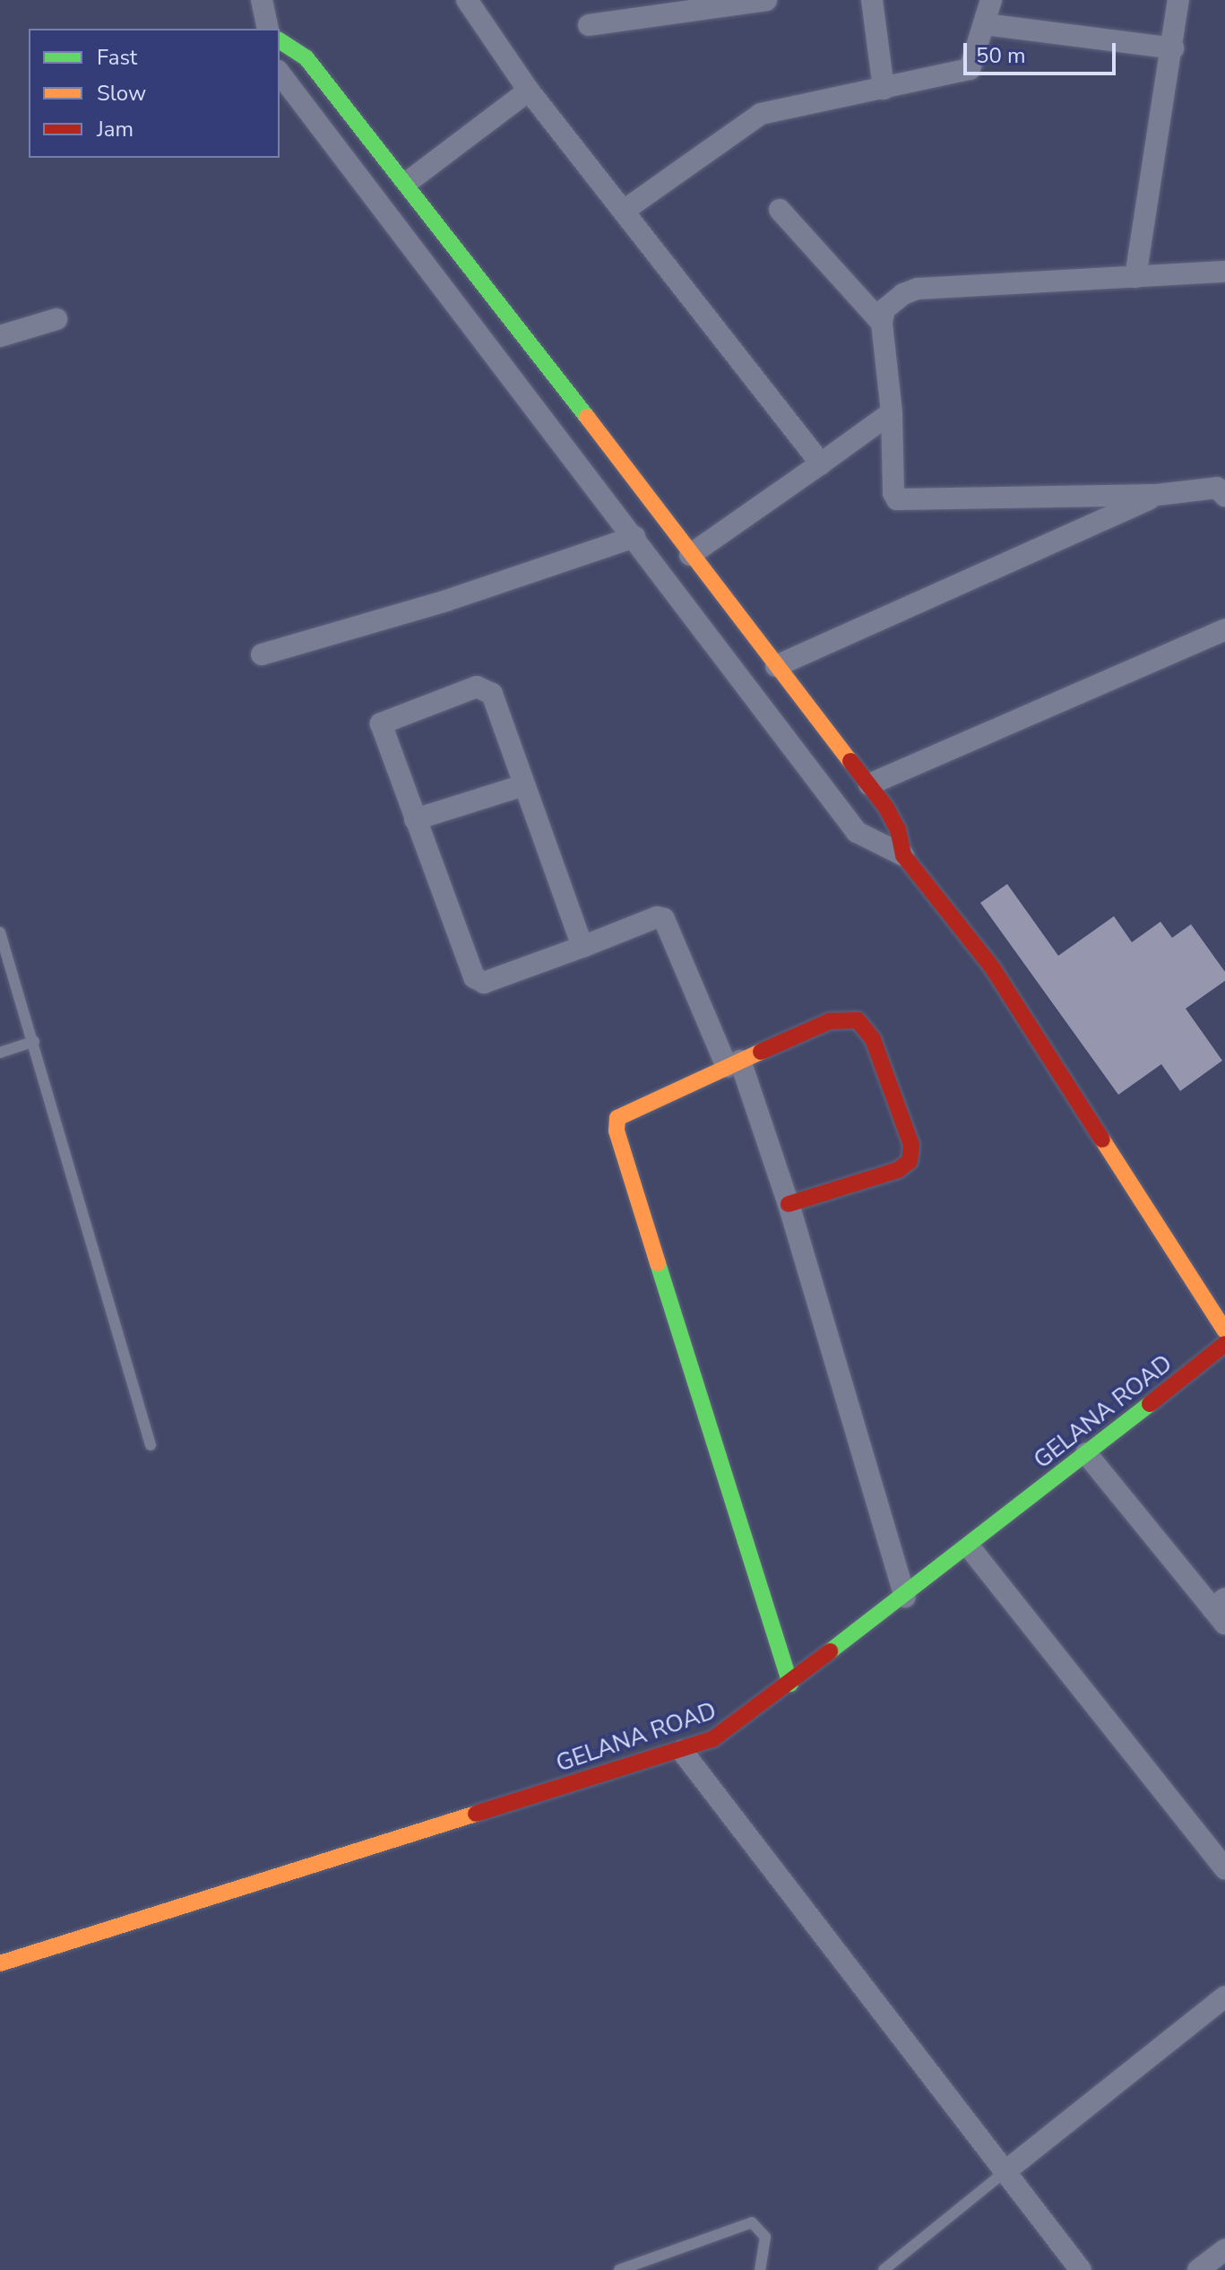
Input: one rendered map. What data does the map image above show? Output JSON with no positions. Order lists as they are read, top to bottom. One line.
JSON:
{"streets":{"street":["GELANA ROAD"]},"legend":["Fast","Slow","Jam"],"scale_bar":"50 m"}
